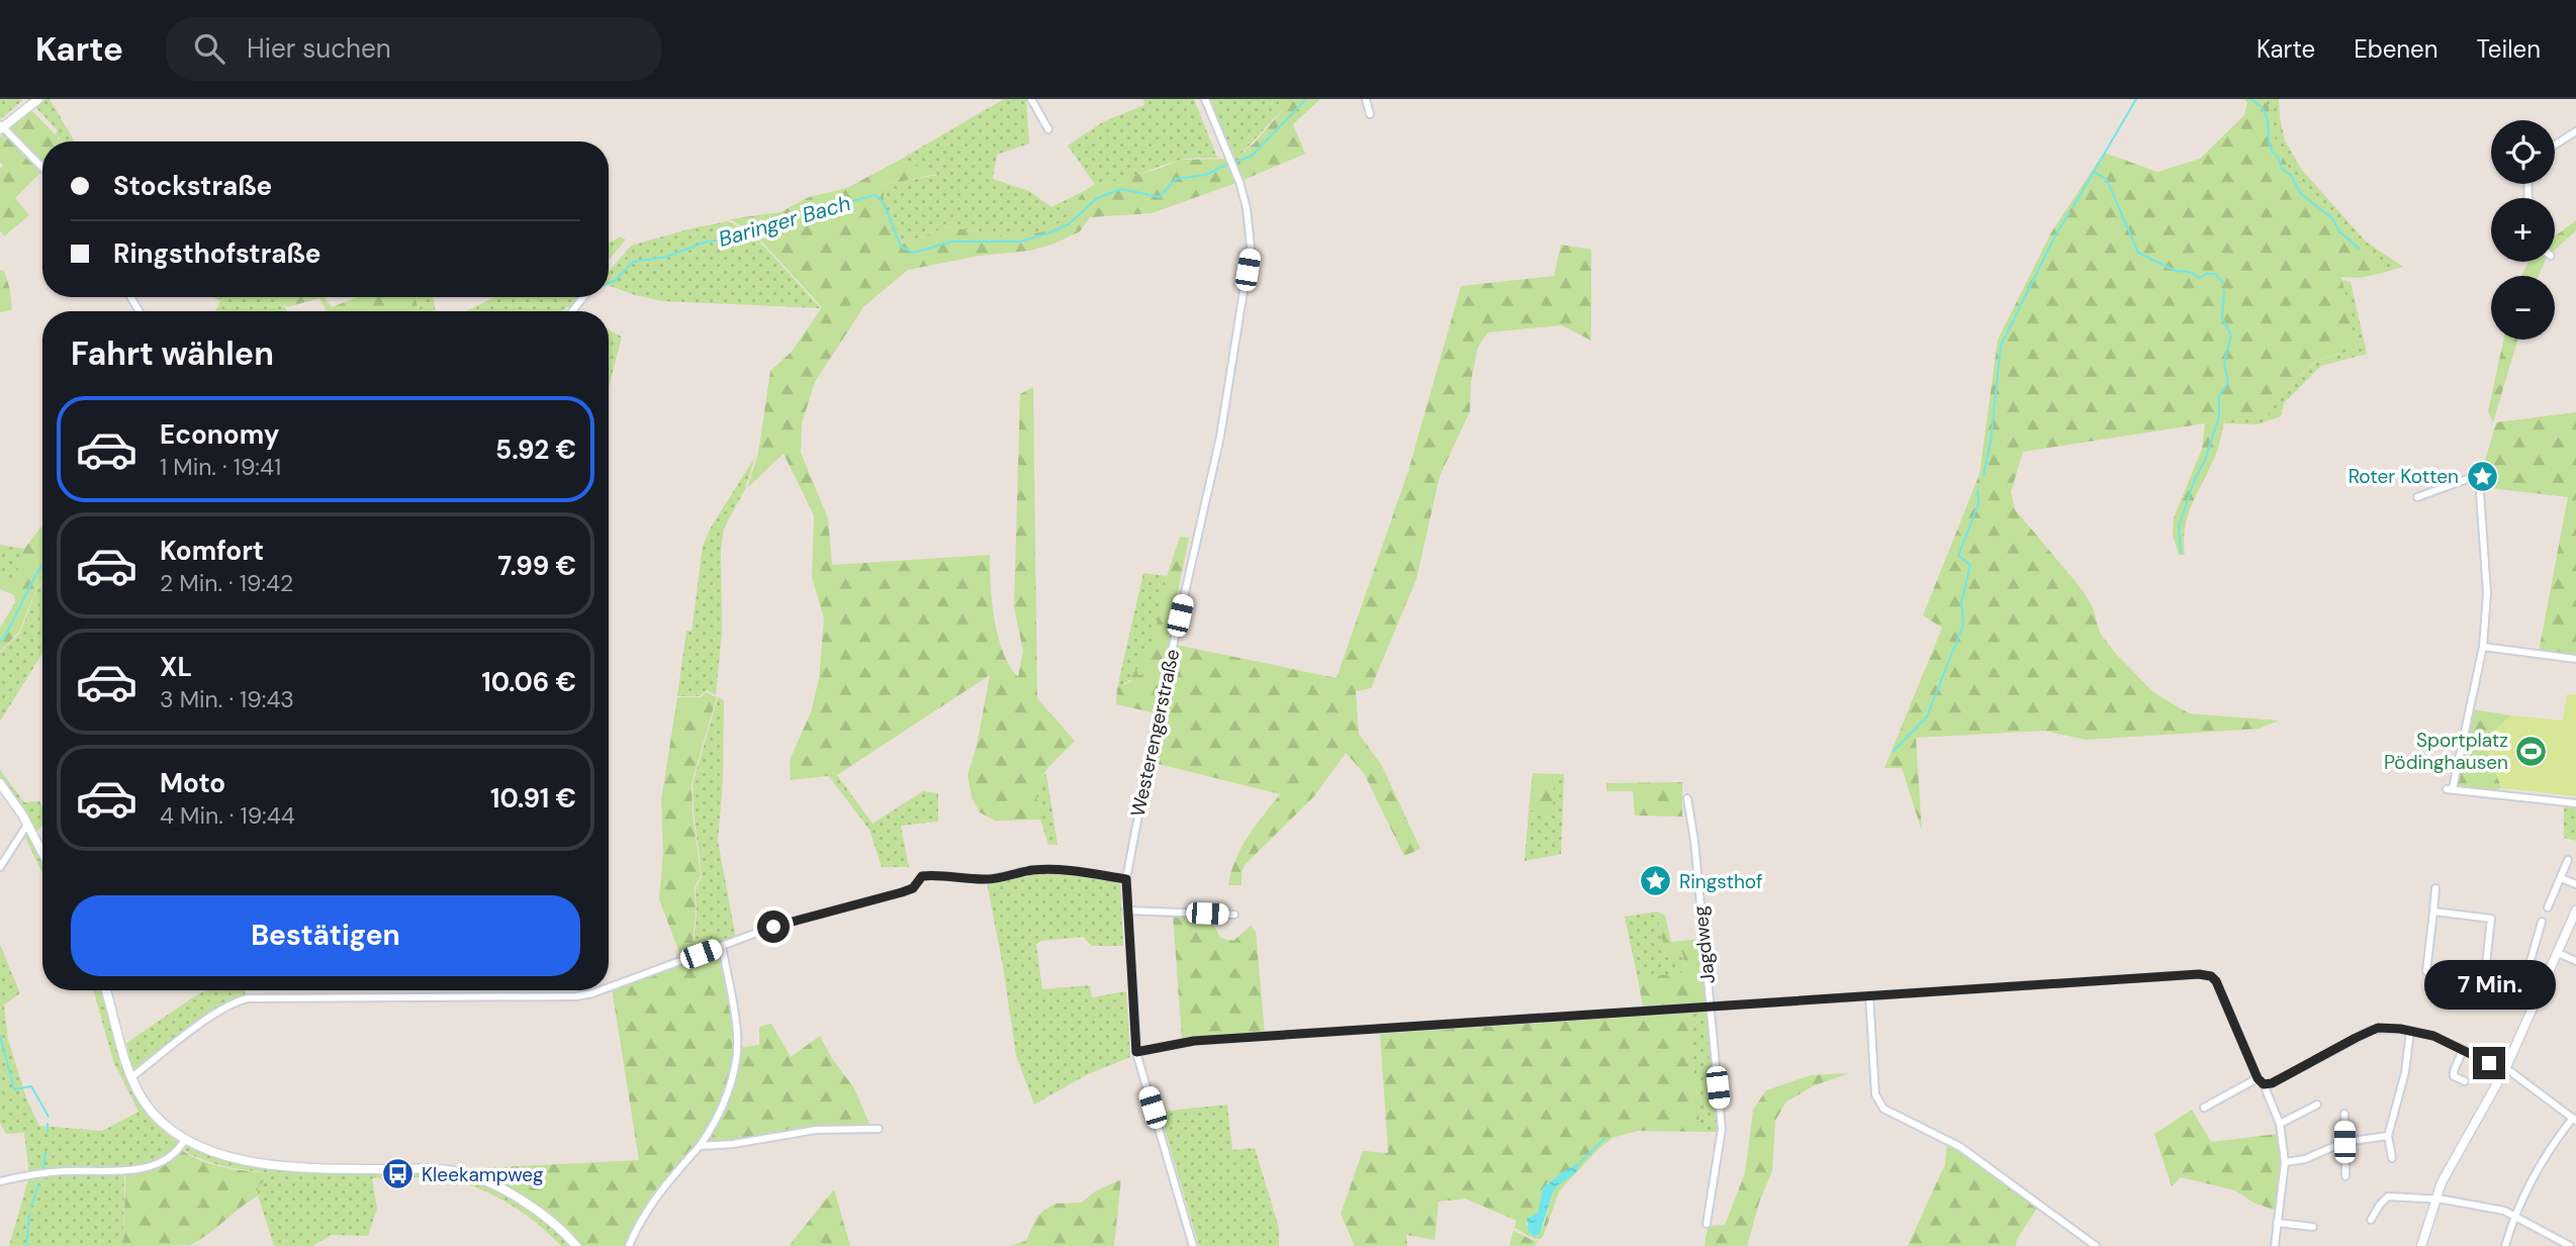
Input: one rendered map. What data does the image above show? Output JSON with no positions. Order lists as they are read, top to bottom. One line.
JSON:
{"streets":{"street":["Westerengerstraße","Jagdweg"]},"water":["Baringer Bach"],"places":{"place":["Roter Kotten","Ringsthof"],"sports":["Sportplatz Pödinghausen"],"bus stop":["Kleekampweg"]},"page":{"header":"Karte","search":"Hier suchen","nav":["Karte","Ebenen","Teilen"],"map_buttons":["+","−"],"banner":["Stockstraße","Ringsthofstraße"],"heading":"Fahrt wählen","list":[{"name":"Economy","note":"1 Min. · 19:41","value":"5.92 €"},{"name":"Komfort","note":"2 Min. · 19:42","value":"7.99 €"},{"name":"XL","note":"3 Min. · 19:43","value":"10.06 €"},{"name":"Moto","note":"4 Min. · 19:44","value":"10.91 €"}],"buttons":"Bestätigen","bubble":"7 Min."}}
